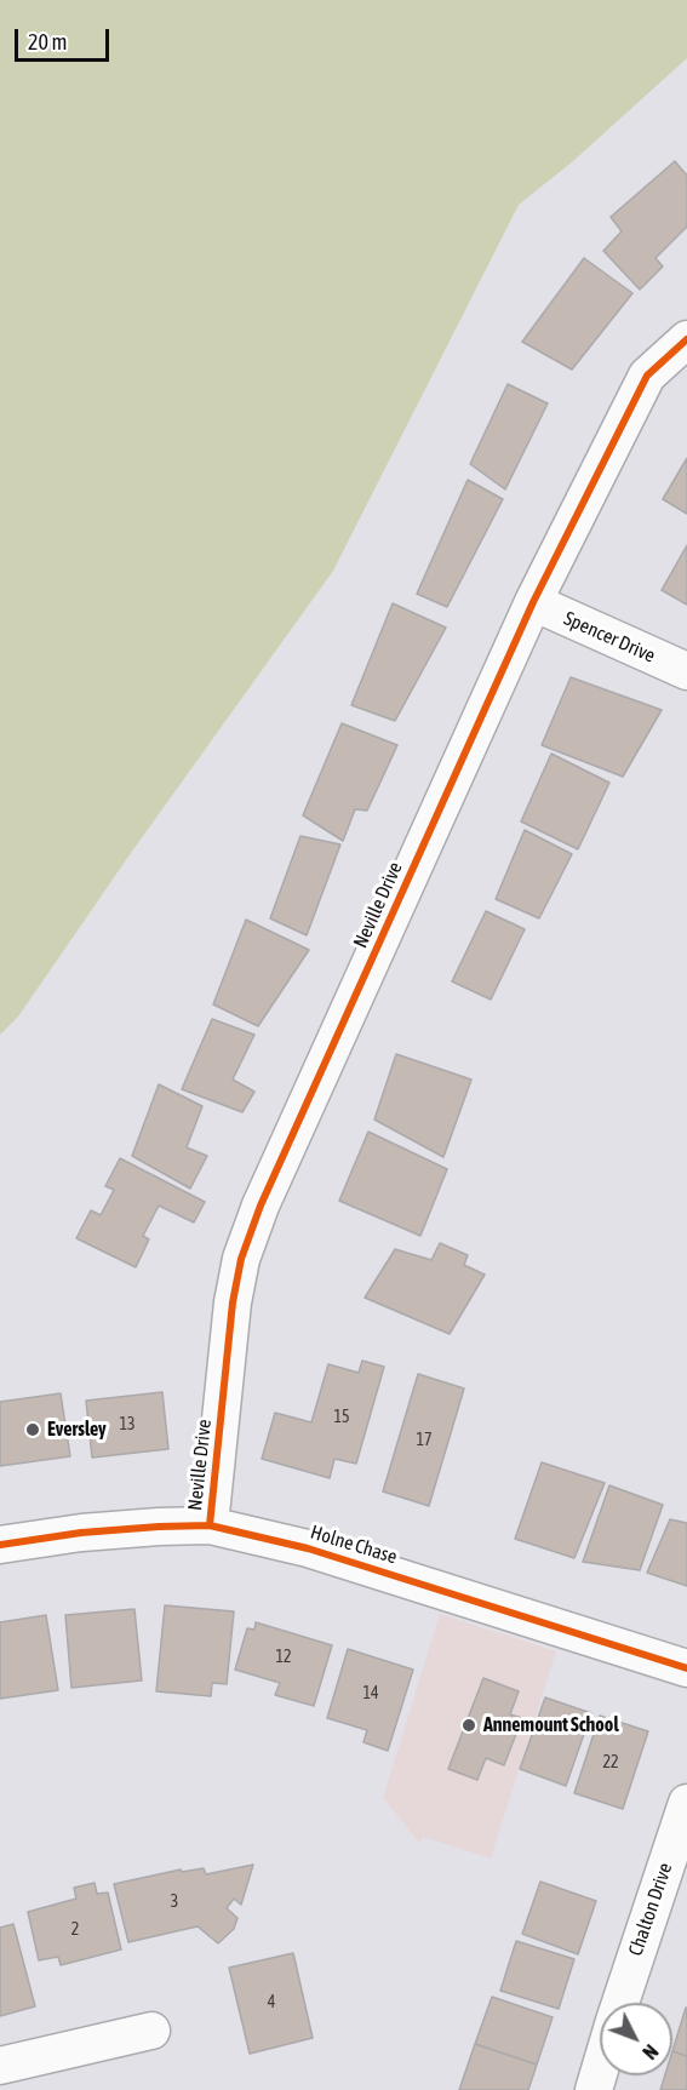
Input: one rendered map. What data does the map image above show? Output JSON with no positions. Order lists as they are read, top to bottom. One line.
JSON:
{"streets":{"street":["Spencer Drive","Neville Drive","Holne Chase","Chalton Drive"]},"crossings":[["Spencer Drive","Neville Drive"],["Neville Drive","Holne Chase"]],"places":["Eversley","Annemount School"],"house_numbers":["15","13","17","12","14","22","3","2","4"],"scale_bar":"20 m","north":"bottom right"}
